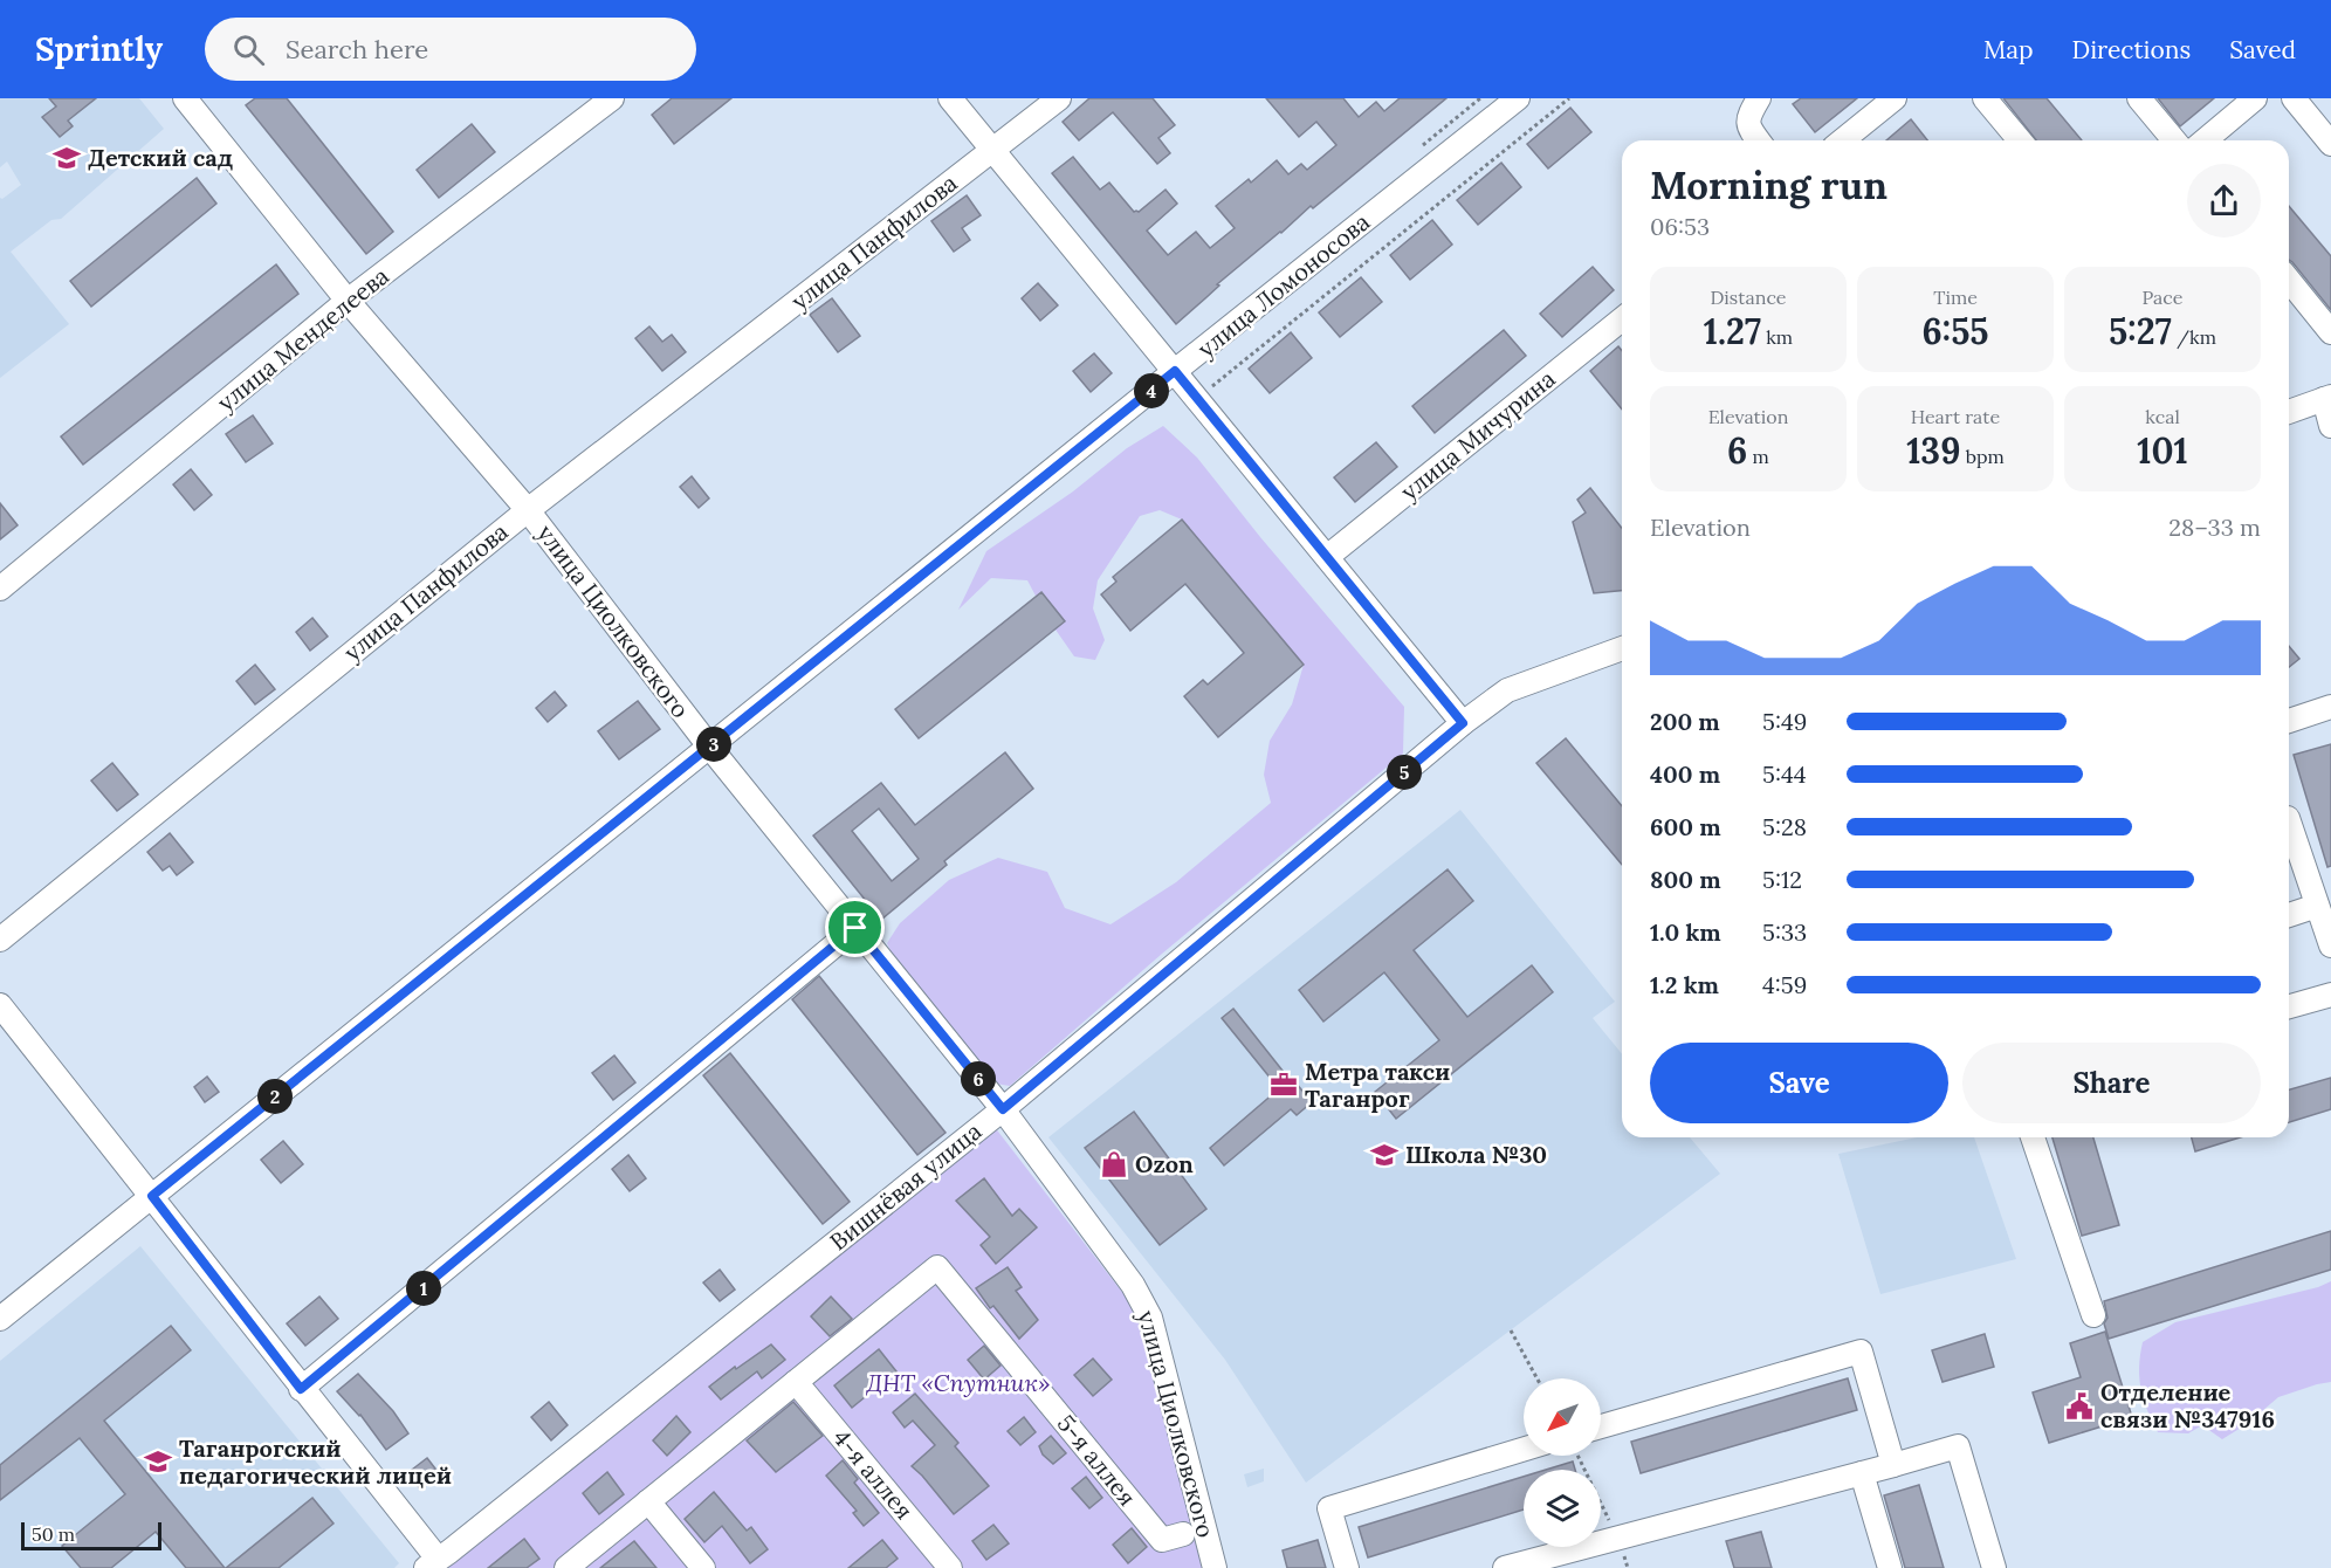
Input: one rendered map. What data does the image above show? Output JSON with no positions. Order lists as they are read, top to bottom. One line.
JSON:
{"streets":{"street":["улица Панфилова","улица Ломоносова","улица Менделеева","улица Мичурина","улица Циолковского","Вишнёвая улица","5-я аллея","4-я аллея"]},"crossings":[["улица Панфилова","улица Циолковского"],["улица Ломоносова","улица Циолковского"],["улица Менделеева","улица Циолковского"],["улица Циолковского","Вишнёвая улица"],["5-я аллея","4-я аллея"]],"parks":["ДНТ «Спутник»"],"places":{"school or university":["Детский сад","Школа №30","Таганрогский педагогический лицей"],"office":["Метра такси Таганрог"],"shop":["Ozon"],"public building":["Отделение связи №347916"]},"scale_bar":"50 m","north":"bottom left","page":{"header":"Sprintly","search":"Search here","nav":["Map","Directions","Saved"],"heading":["Morning run","06:53"],"stats":[["Distance","1.27 km"],["Time","6:55"],["Pace","5:27 /km"],["Elevation","6 m"],["Heart rate","139 bpm"],["kcal","101"]],"pins":["4","3","5","6","2","1"],"chart":["Elevation","28–33 m"],"list":[{"name":"200 m","note":"5:49"},{"name":"400 m","note":"5:44"},{"name":"600 m","note":"5:28"},{"name":"800 m","note":"5:12"},{"name":"1.0 km","note":"5:33"},{"name":"1.2 km","note":"4:59"}],"buttons":["Save","Share"],"scale":"50 m"}}
